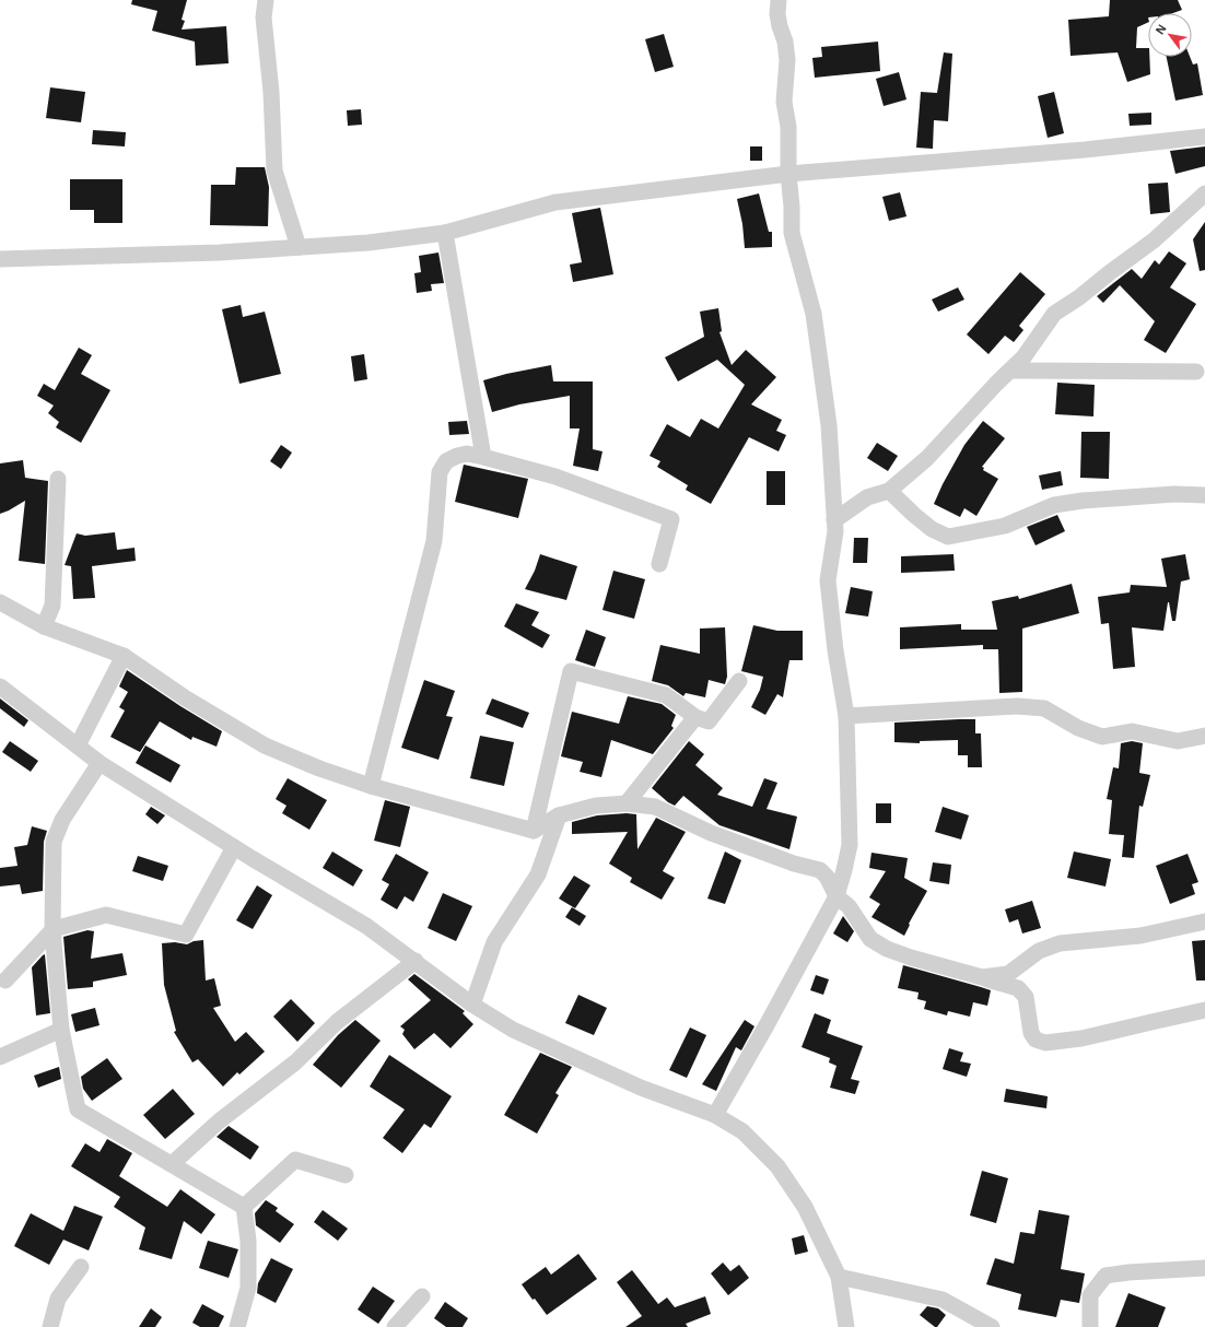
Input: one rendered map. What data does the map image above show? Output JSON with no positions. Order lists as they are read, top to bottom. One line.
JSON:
{"north":"top left"}
